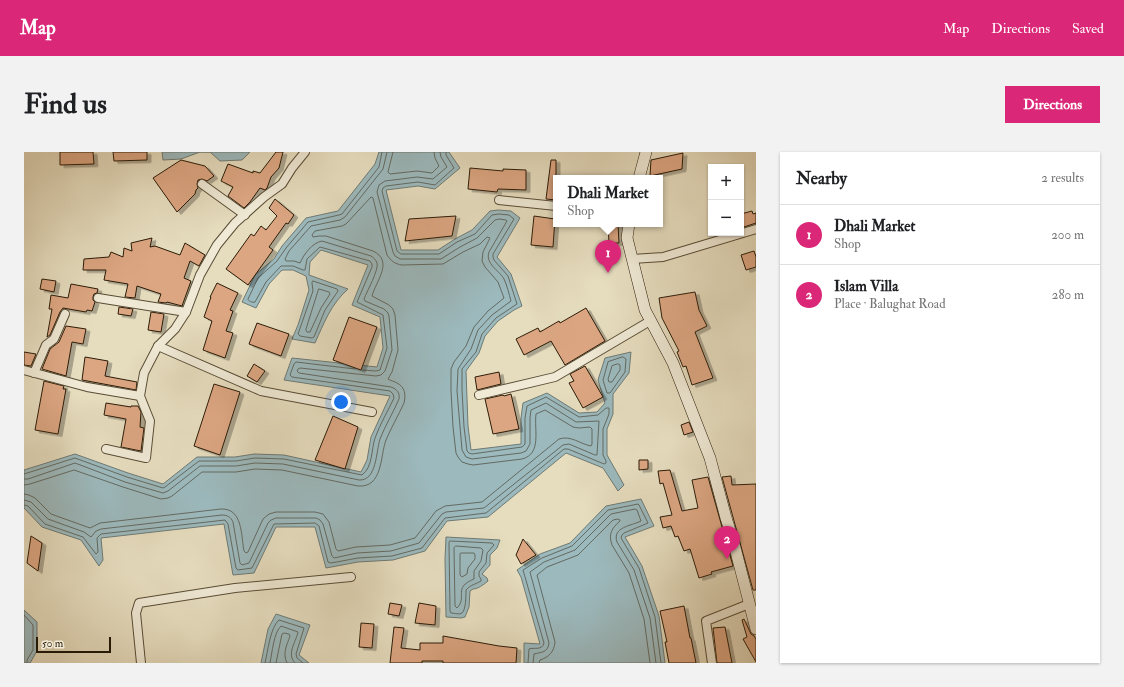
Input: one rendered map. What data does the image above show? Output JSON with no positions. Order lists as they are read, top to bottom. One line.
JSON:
{"scale_bar":"50 m","page":{"header":"Map","nav":["Map","Directions","Saved"],"buttons":"Directions","title":"Find us","heading":["Nearby","2 results"],"map_buttons":["+","−"],"popup":["Dhali Market","Shop"],"list":[{"mark":"1","name":"Dhali Market","note":"Shop","value":"200 m"},{"mark":"2","name":"Islam Villa","note":"Place · Balughat Road","value":"280 m"}],"pins":["1","2"],"scale":"50 m"}}
